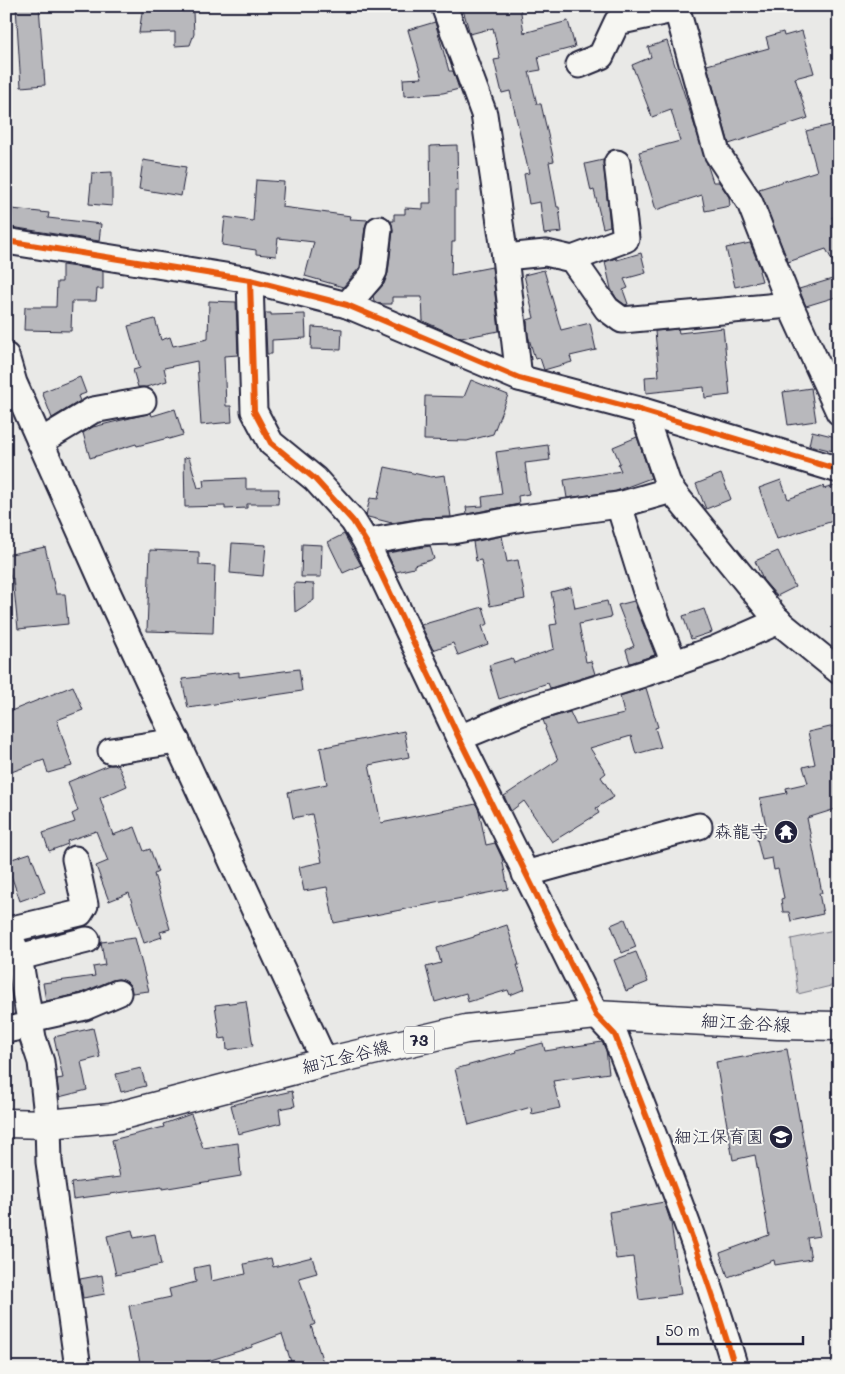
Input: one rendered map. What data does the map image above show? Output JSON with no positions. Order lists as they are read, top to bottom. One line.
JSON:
{"streets":{"main road":["細江金谷線","73"]},"places":{"temple":["森龍寺"],"school or university":["細江保育園"]},"scale_bar":"50 m"}
